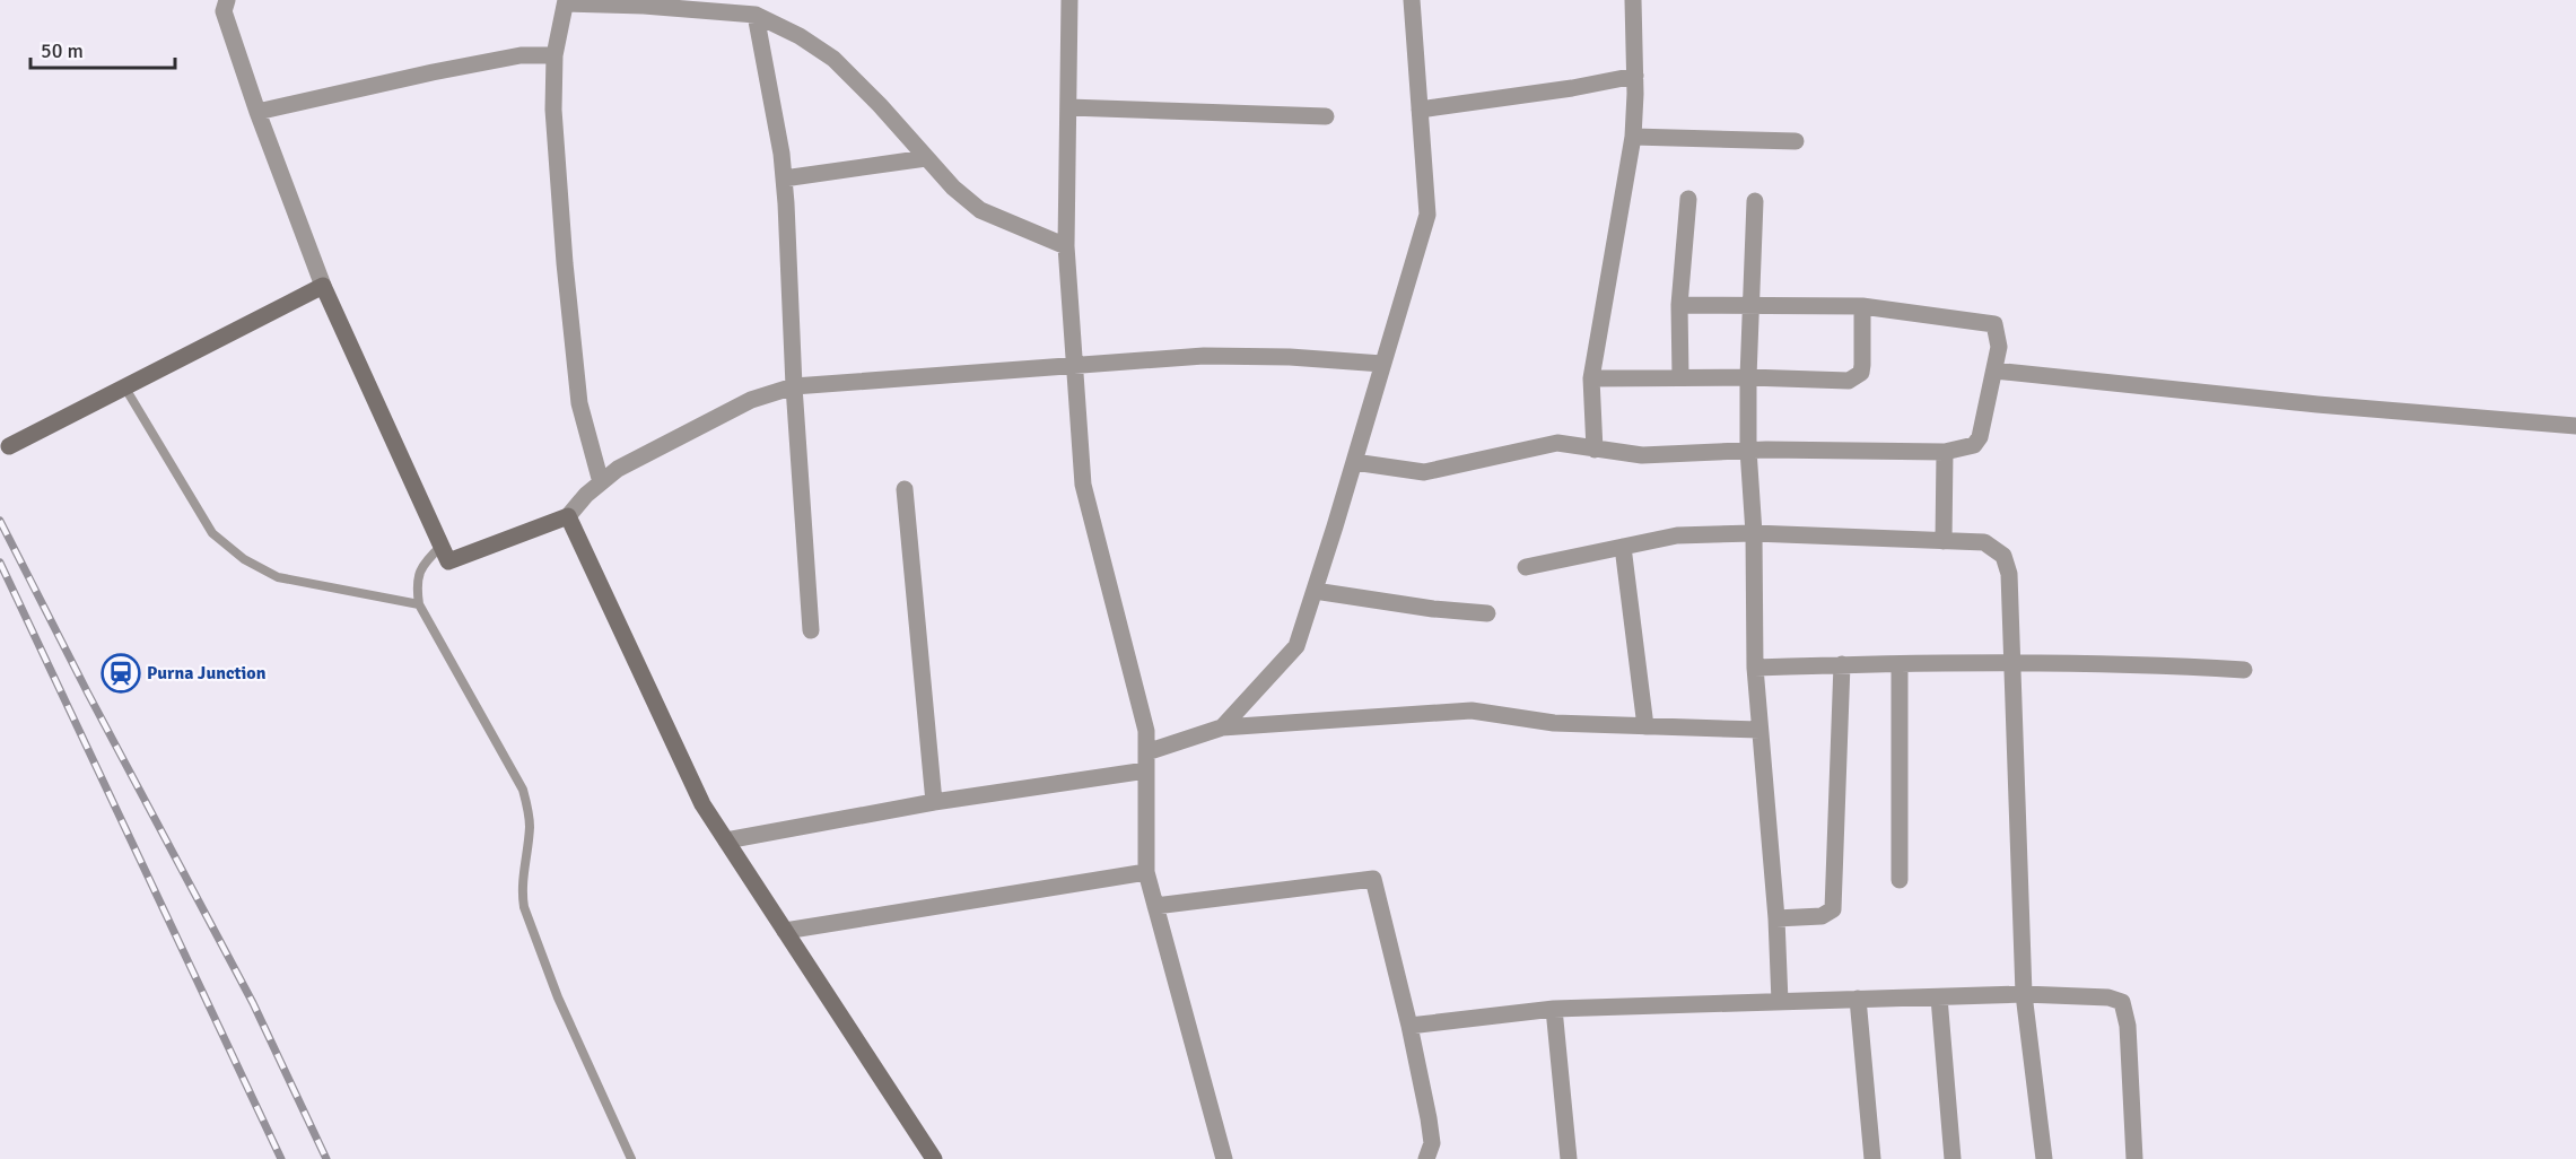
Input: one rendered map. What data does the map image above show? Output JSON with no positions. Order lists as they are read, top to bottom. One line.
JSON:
{"places":{"station":["Purna Junction"]},"scale_bar":"50 m"}
